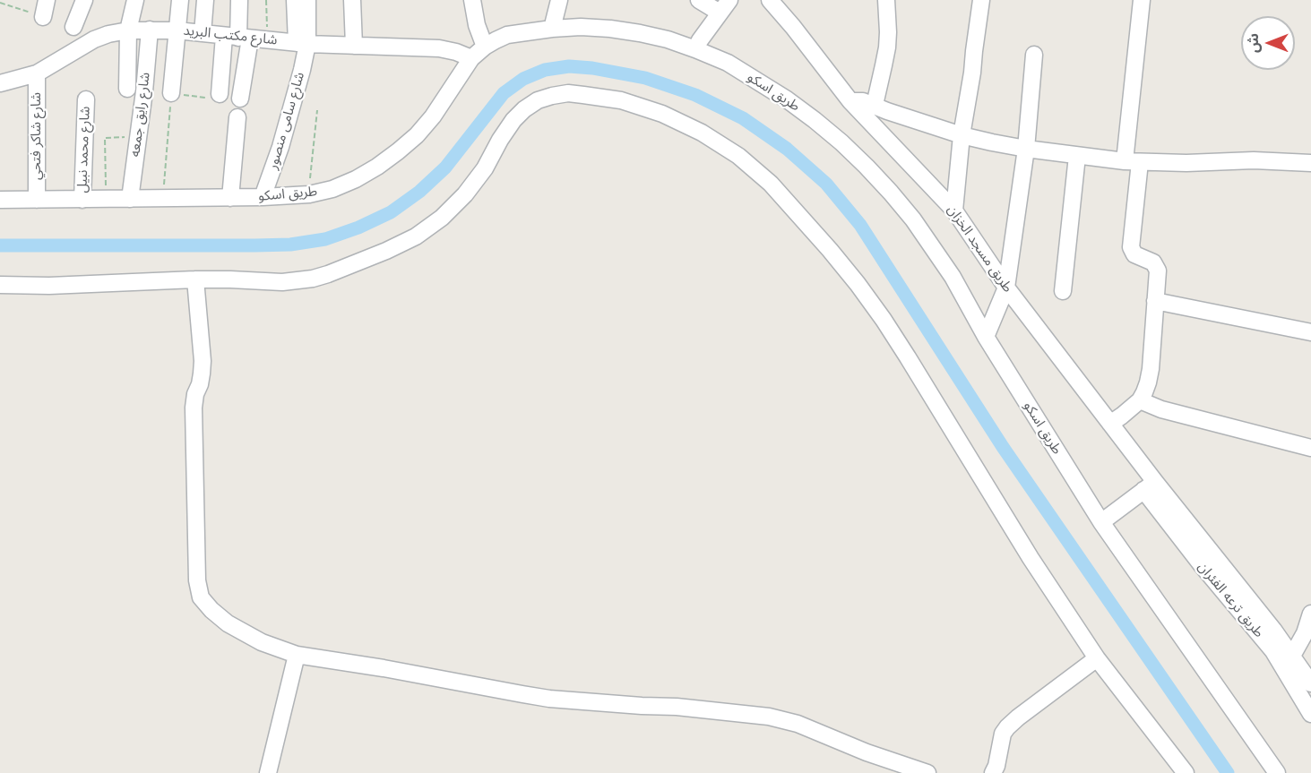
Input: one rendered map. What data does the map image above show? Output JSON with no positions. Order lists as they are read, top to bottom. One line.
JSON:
{"streets":{"street":["شارع مكتب البريد","طريق اسكو","شارع رايق جمعه","شارع سامى منصور","شارع شاكر فتحي","شارع محمد نبيل","طريق مسجد الخزان","طريق ترعه الفئران"]},"crossings":[["شارع مكتب البريد","طريق اسكو"],["شارع مكتب البريد","شارع رايق جمعه"],["شارع مكتب البريد","شارع سامى منصور"],["شارع مكتب البريد","شارع شاكر فتحي"],["طريق اسكو","شارع رايق جمعه"],["طريق اسكو","شارع سامى منصور"],["طريق اسكو","شارع شاكر فتحي"],["طريق اسكو","شارع محمد نبيل"],["طريق مسجد الخزان","طريق ترعه الفئران"]],"north":"left"}
